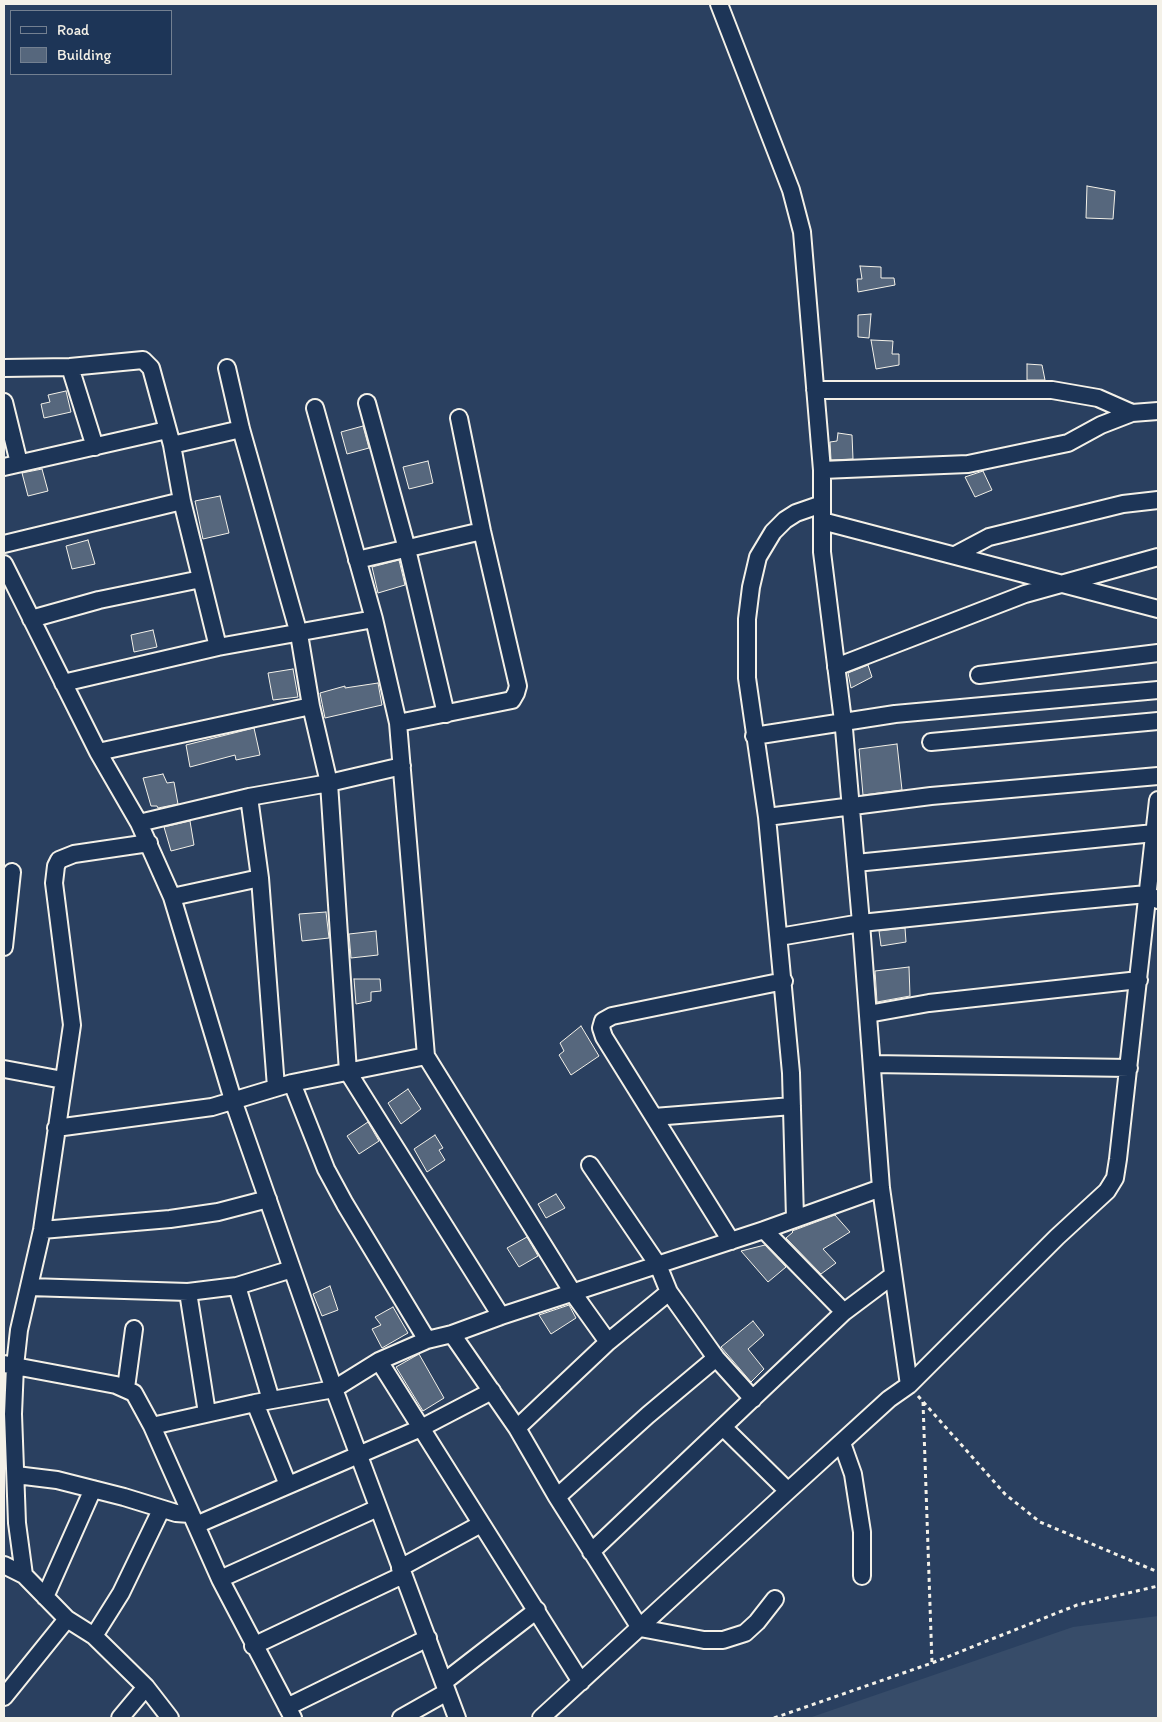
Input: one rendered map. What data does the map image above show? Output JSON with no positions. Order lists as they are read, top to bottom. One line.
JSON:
{"legend":["Road","Building"]}
